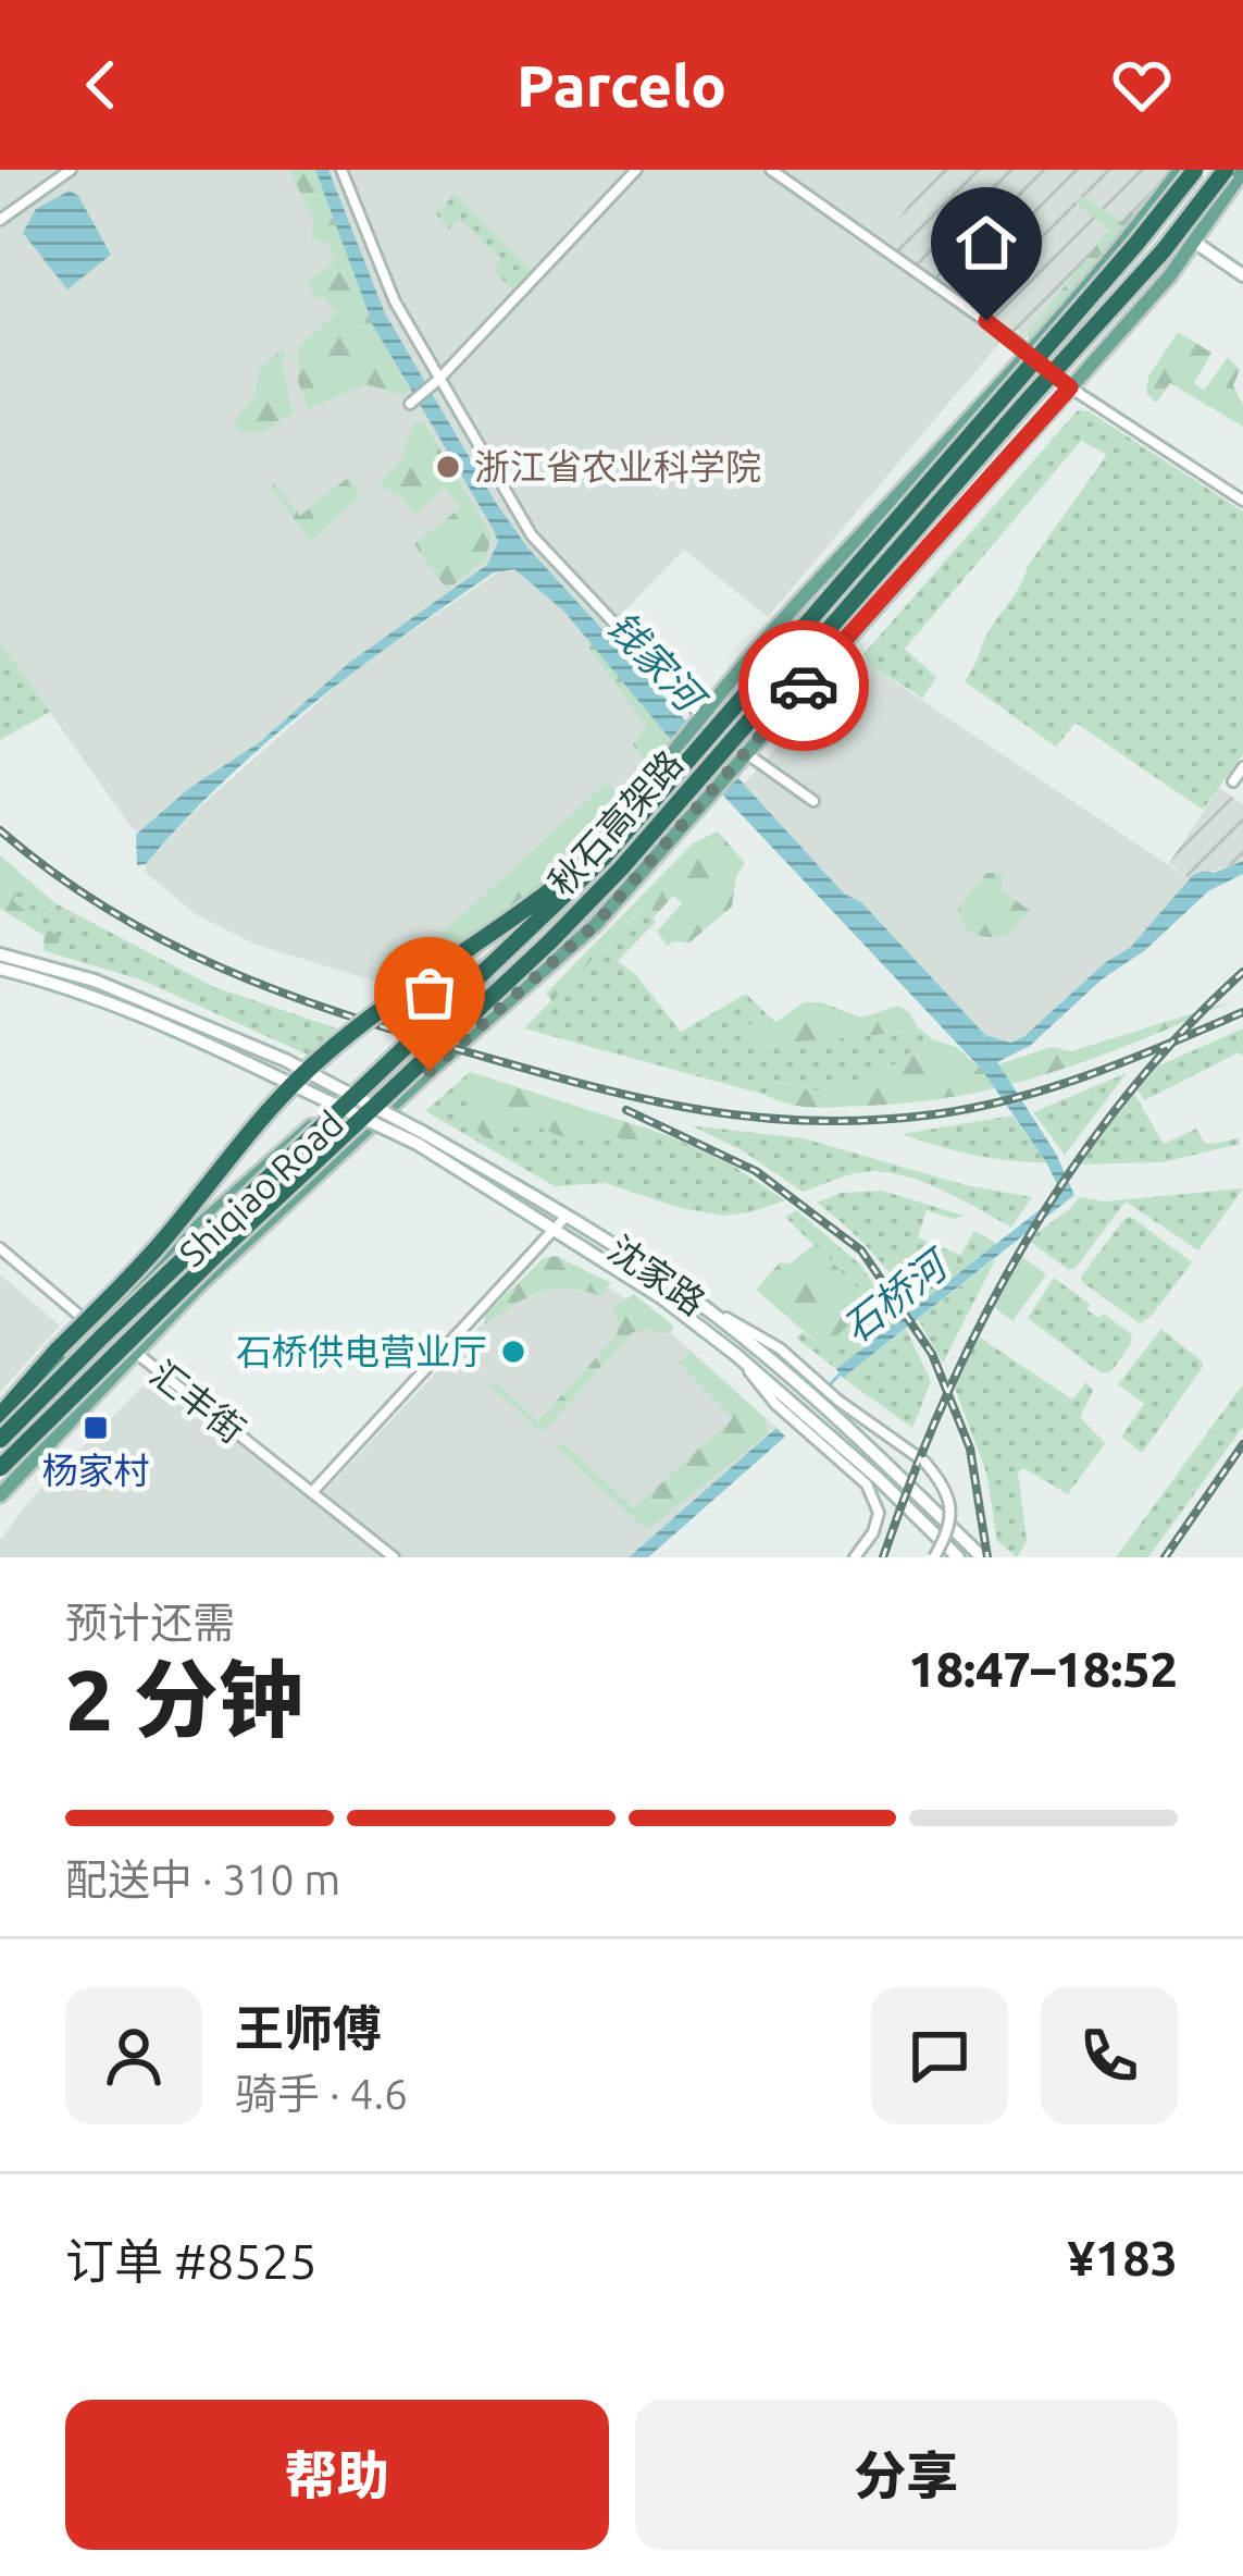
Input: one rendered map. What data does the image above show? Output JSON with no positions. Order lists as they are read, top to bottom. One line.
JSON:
{"streets":{"highway":["秋石高架路"],"main road":["Shiqiao Road","沈家路"],"street":["汇丰街"]},"crossings":[["秋石高架路","Shiqiao Road"],["Shiqiao Road","汇丰街"]],"water":["钱家河","石桥河"],"places":{"other":["浙江省农业科学院","石桥供电营业厅"],"transit":["杨家村"]},"page":{"header":"Parcelo","heading":["2 分钟","预计还需","18:47–18:52"],"panel":["王师傅","骑手 · 4.6","订单 #8525","¥183"],"bar":"配送中 · 310 m","buttons":["帮助","分享"]}}
